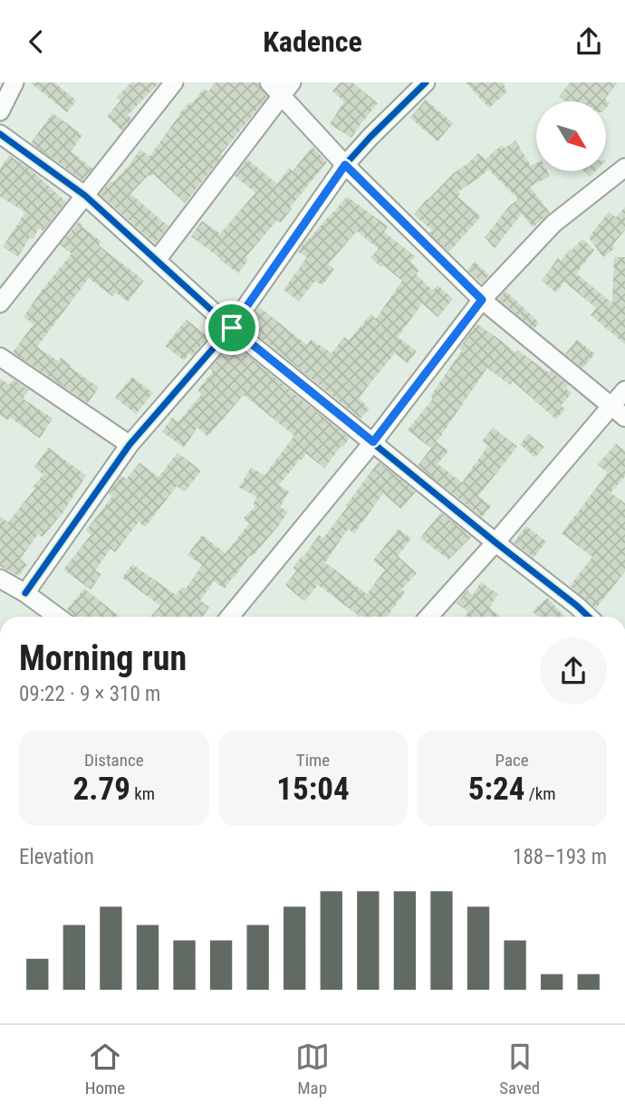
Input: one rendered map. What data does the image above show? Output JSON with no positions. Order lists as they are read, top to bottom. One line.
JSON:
{"north":"bottom right","page":{"header":"Kadence","heading":["Morning run","09:22 · 9 × 310 m"],"stats":[["Distance","2.79 km"],["Time","15:04"],["Pace","5:24 /km"]],"chart":["Elevation","188–193 m"],"tabs":["Home","Map","Saved"]}}
